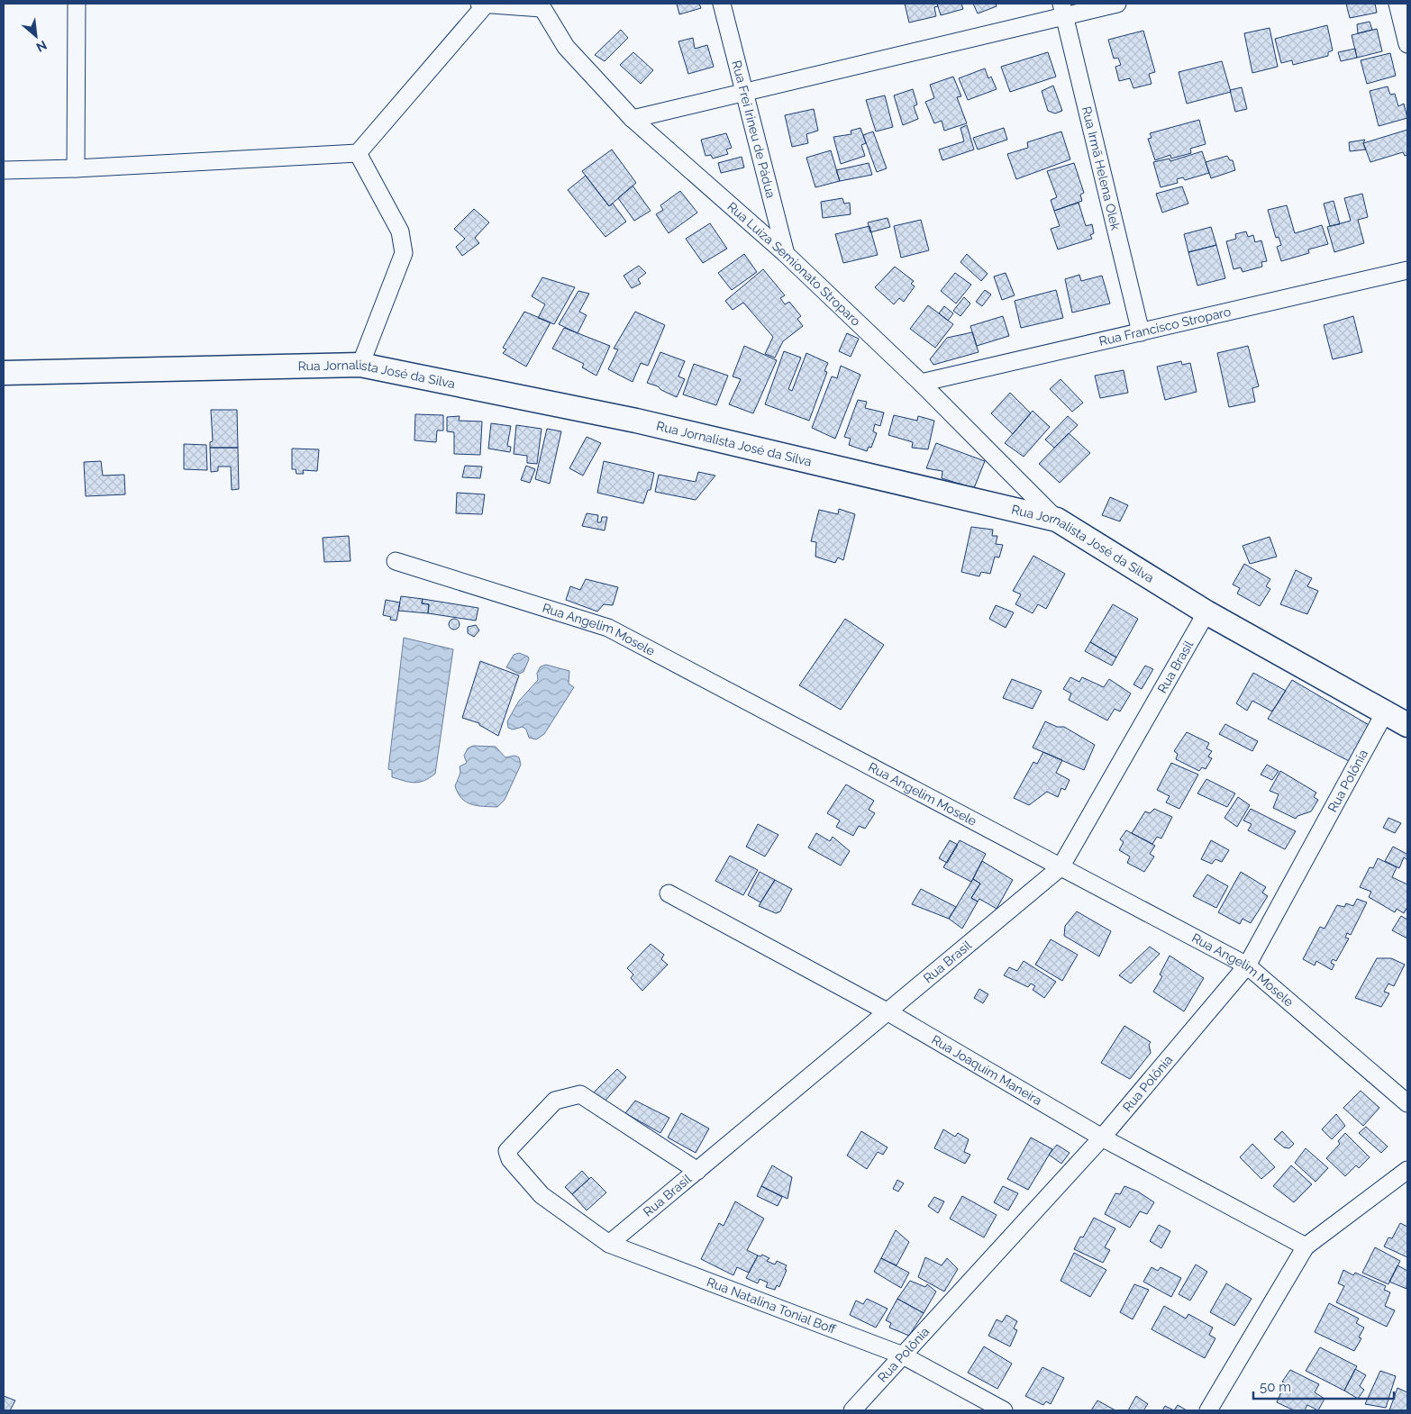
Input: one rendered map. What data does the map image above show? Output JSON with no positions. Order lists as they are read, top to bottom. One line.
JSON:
{"streets":{"main road":["Rua Jornalista José da Silva"],"street":["Rua Frei Irineu de Pádua","Rua Irmã Helena Olek","Rua Luiza Semionato Stroparo","Rua Francisco Stroparo","Rua Angelim Mosele","Rua Brasil","Rua Polônia","Rua Joaquim Maneira","Rua Natalina Tonial Boff"]},"crossings":[["Rua Frei Irineu de Pádua","Rua Luiza Semionato Stroparo"],["Rua Irmã Helena Olek","Rua Francisco Stroparo"],["Rua Luiza Semionato Stroparo","Rua Francisco Stroparo"],["Rua Luiza Semionato Stroparo","Rua Jornalista José da Silva"],["Rua Jornalista José da Silva","Rua Brasil"],["Rua Jornalista José da Silva","Rua Polônia"],["Rua Angelim Mosele","Rua Brasil"],["Rua Angelim Mosele","Rua Polônia"],["Rua Brasil","Rua Joaquim Maneira"],["Rua Brasil","Rua Natalina Tonial Boff"],["Rua Polônia","Rua Joaquim Maneira"],["Rua Polônia","Rua Natalina Tonial Boff"]],"scale_bar":"50 m","north":"bottom right"}
